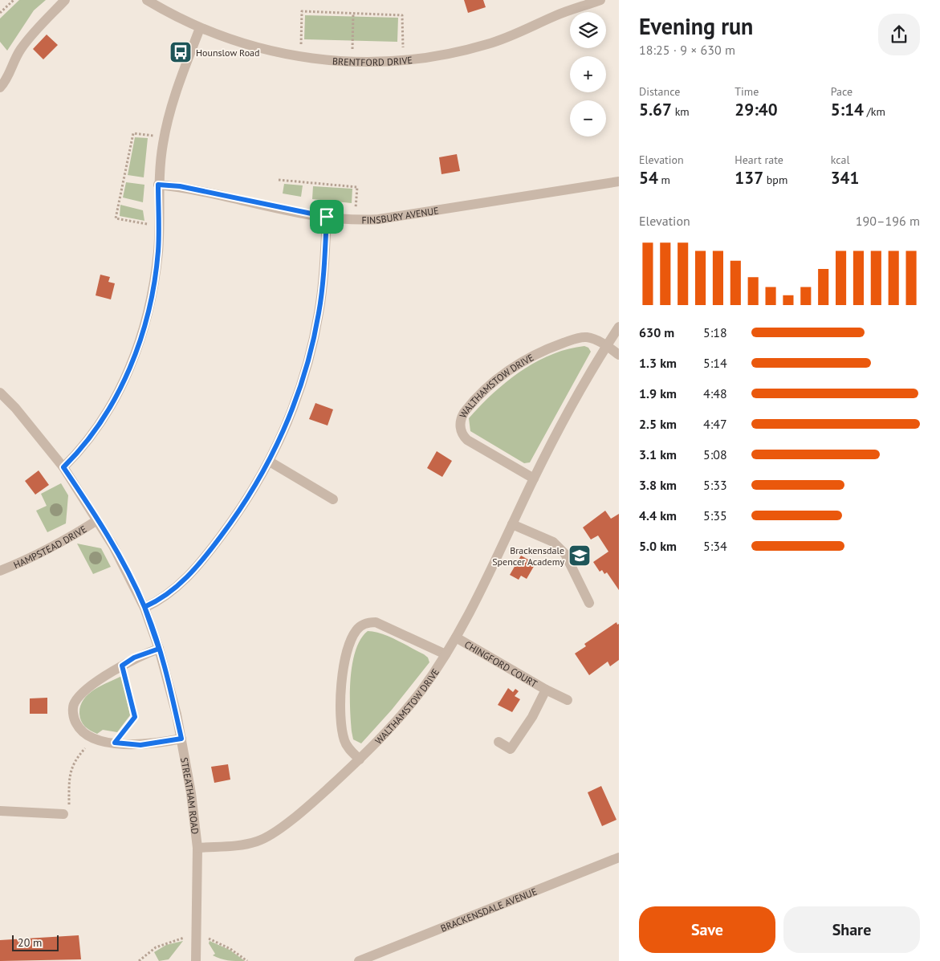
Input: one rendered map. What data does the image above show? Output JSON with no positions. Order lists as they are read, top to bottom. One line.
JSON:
{"streets":{"street":["BRENTFORD DRIVE","FINSBURY AVENUE","WALTHAMSTOW DRIVE","HAMPSTEAD DRIVE","CHINGFORD COURT","STREATHAM ROAD","BRACKENSDALE AVENUE"]},"crossings":[["WALTHAMSTOW DRIVE","CHINGFORD COURT"],["WALTHAMSTOW DRIVE","STREATHAM ROAD"],["HAMPSTEAD DRIVE","STREATHAM ROAD"]],"places":{"bus stop":["Hounslow Road"],"school or university":["Brackensdale Spencer Academy"]},"scale_bar":"20 m","page":{"heading":["Evening run","18:25 · 9 × 630 m"],"map_buttons":["+","−"],"stats":[["Distance","5.67 km"],["Time","29:40"],["Pace","5:14 /km"],["Elevation","54 m"],["Heart rate","137 bpm"],["kcal","341"]],"chart":["Elevation","190–196 m"],"list":[{"name":"630 m","note":"5:18"},{"name":"1.3 km","note":"5:14"},{"name":"1.9 km","note":"4:48"},{"name":"2.5 km","note":"4:47"},{"name":"3.1 km","note":"5:08"},{"name":"3.8 km","note":"5:33"},{"name":"4.4 km","note":"5:35"},{"name":"5.0 km","note":"5:34"}],"buttons":["Save","Share"],"scale":"20 m"}}
